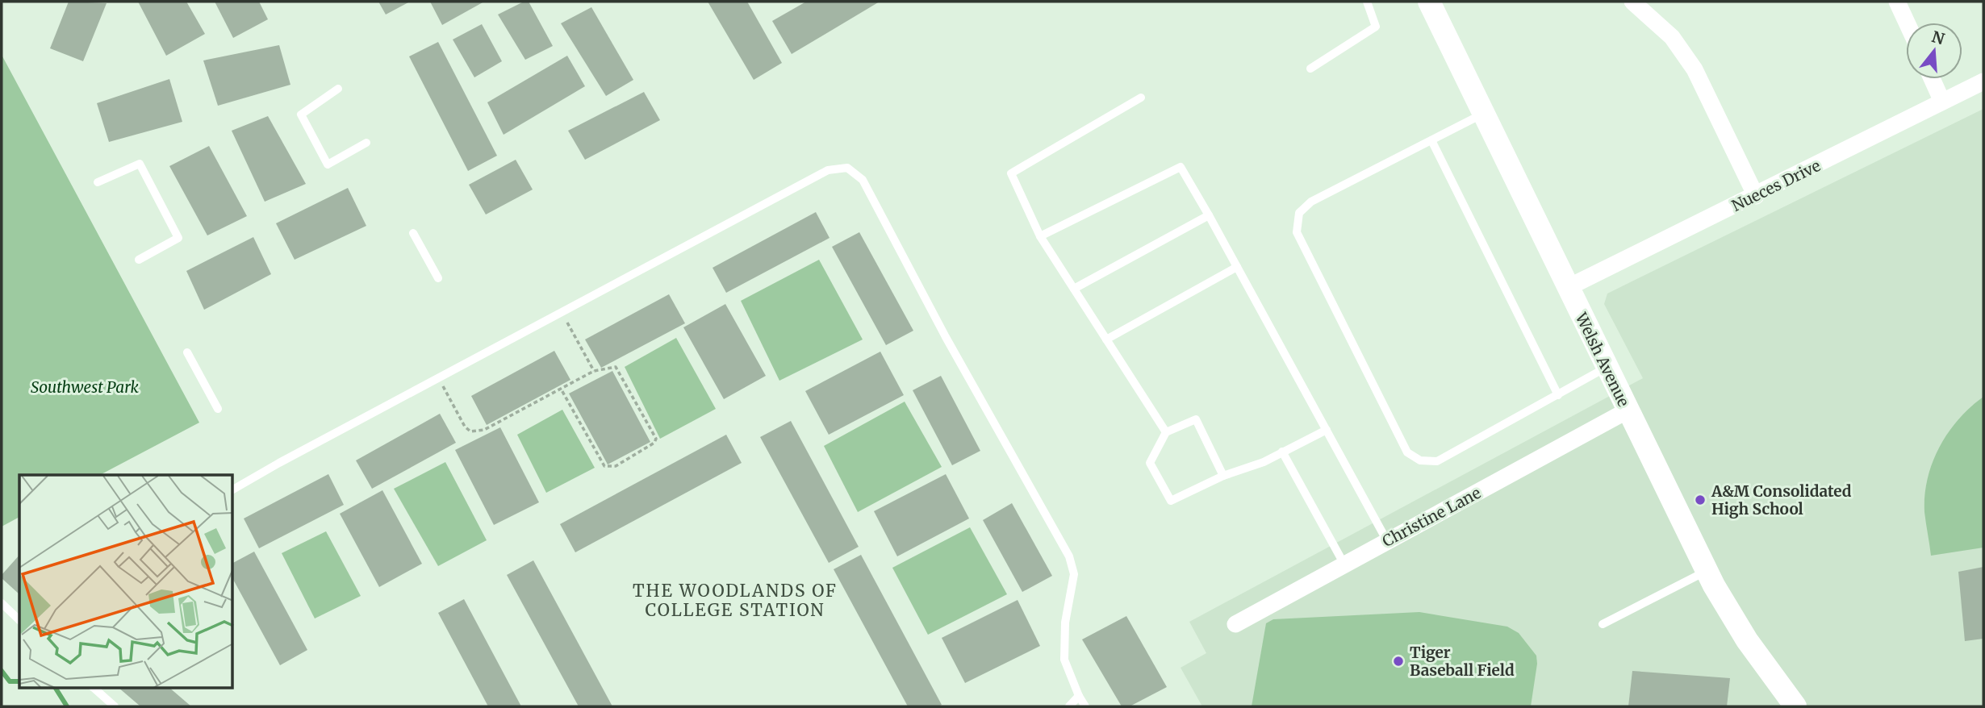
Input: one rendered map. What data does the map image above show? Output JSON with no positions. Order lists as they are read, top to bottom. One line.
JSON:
{"streets":{"main road":["Welsh Avenue"],"street":["Nueces Drive","Christine Lane"]},"crossings":[["Nueces Drive","Welsh Avenue"],["Welsh Avenue","Christine Lane"]],"districts":["THE WOODLANDS OF COLLEGE STATION"],"parks":["Southwest Park"],"places":["A&M Consolidated High School","Tiger Baseball Field"],"north":"top"}
